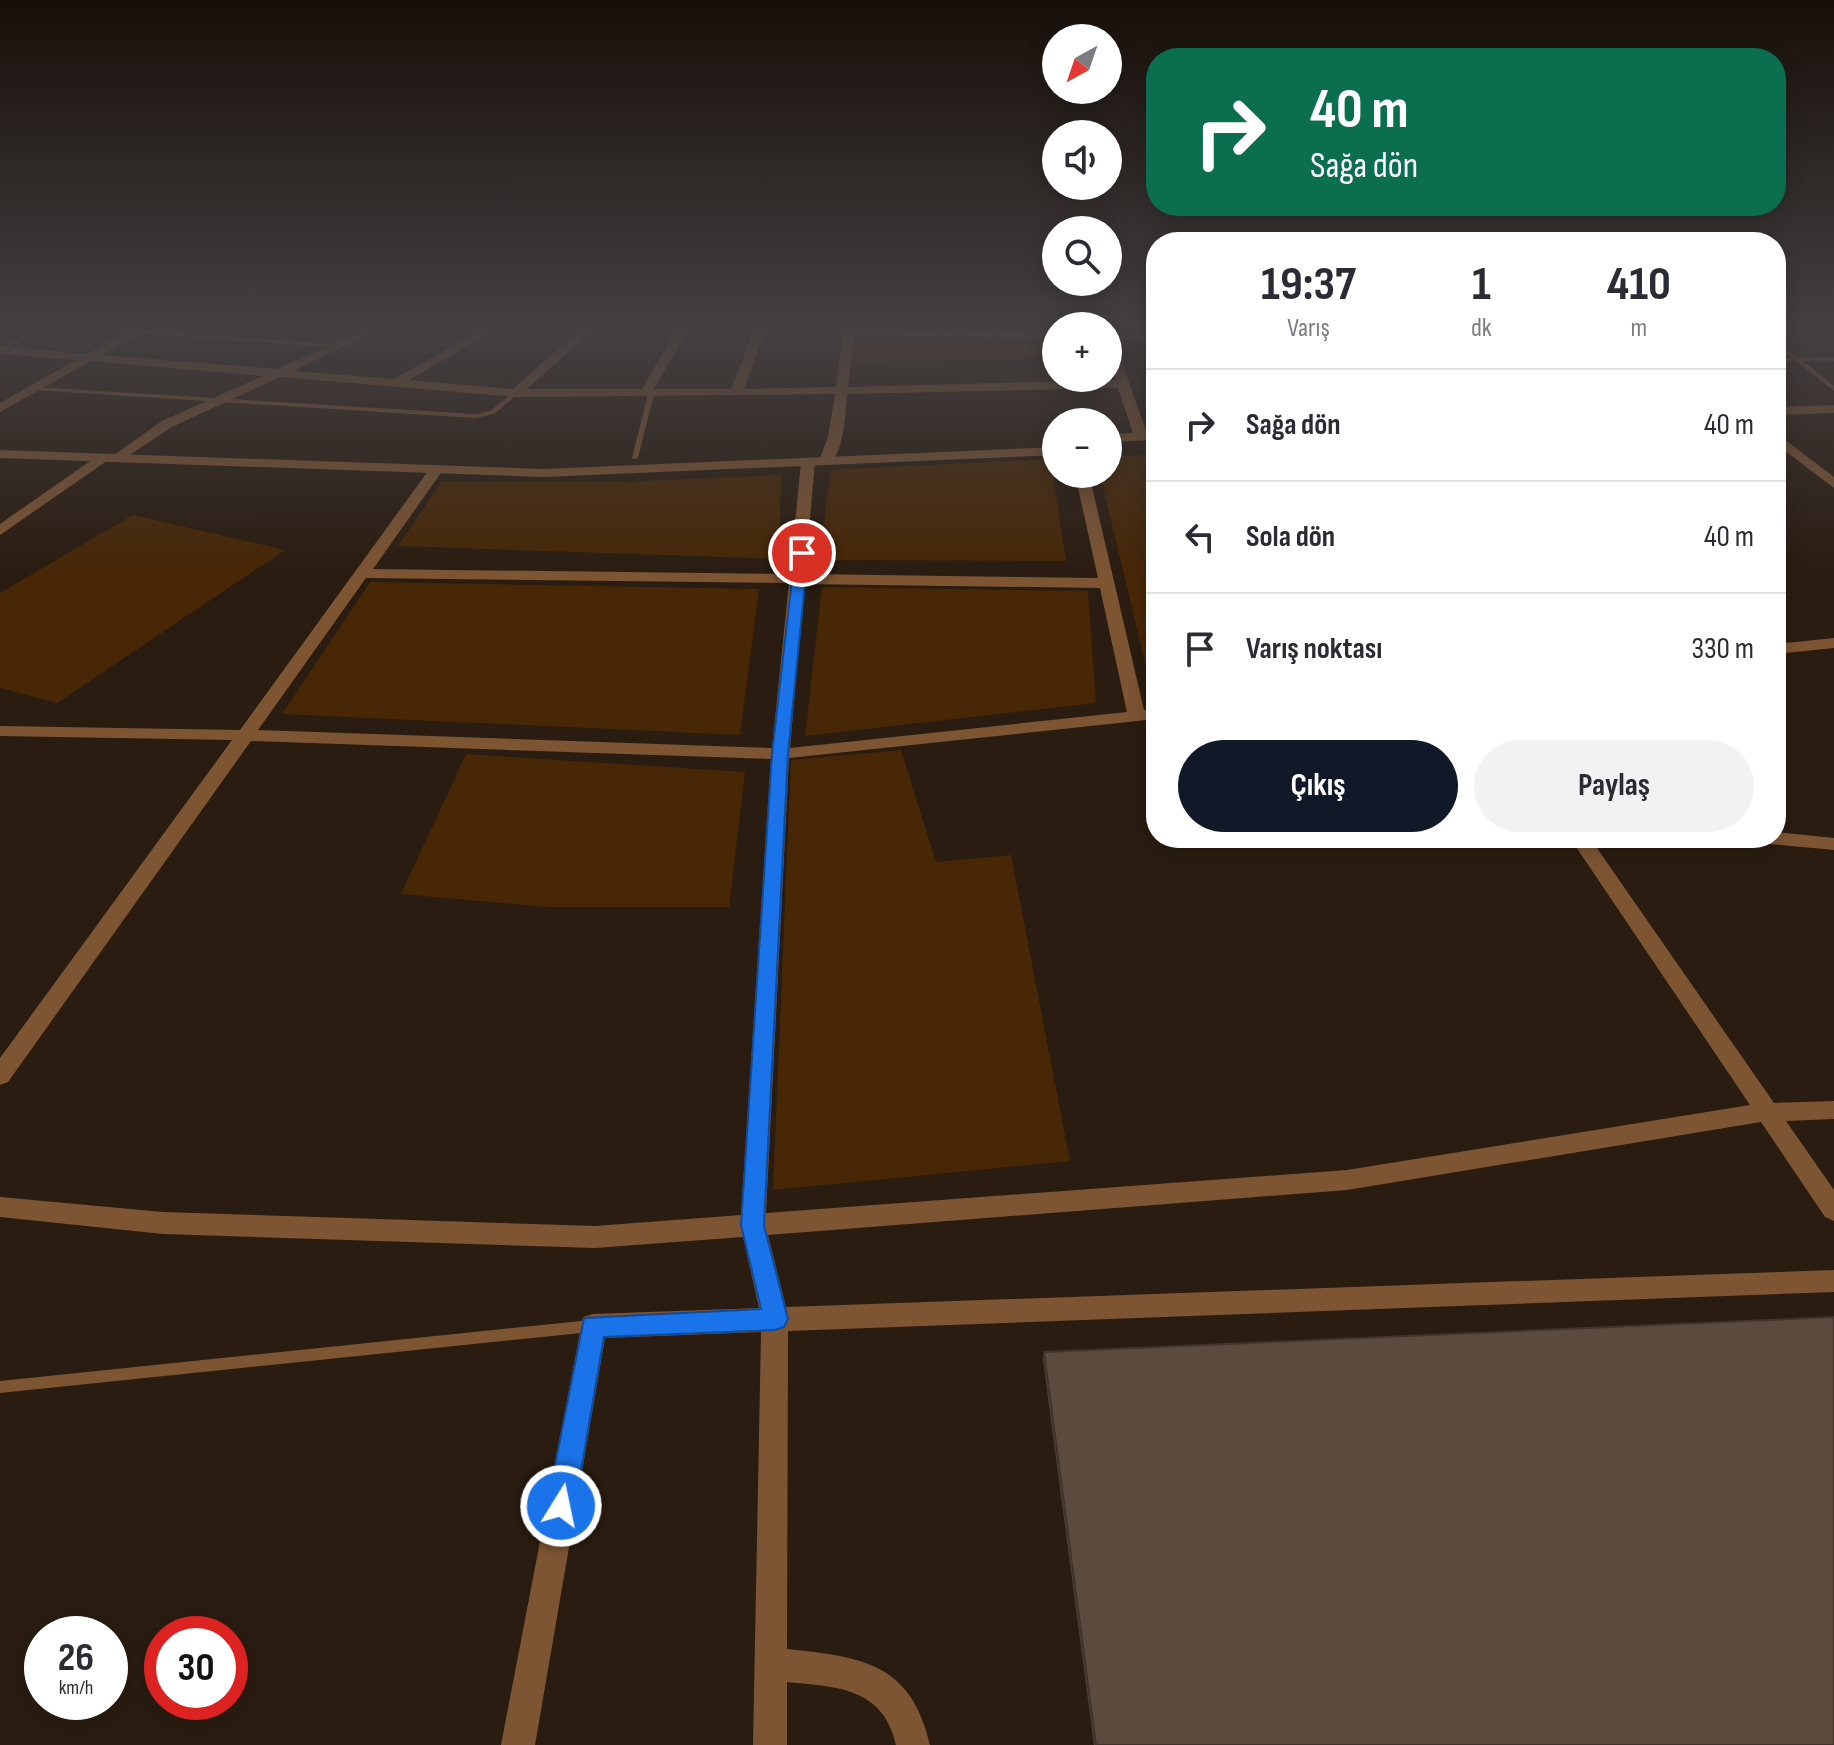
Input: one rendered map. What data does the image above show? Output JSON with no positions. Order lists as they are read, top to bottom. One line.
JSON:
{"north":"bottom left","page":{"map_buttons":["+","−"],"turn":["40 m","Sağa dön"],"eta":["19:37","Varış","1","dk","410","m"],"list":[{"name":"Sağa dön","value":"40 m"},{"name":"Sola dön","value":"40 m"},{"name":"Varış noktası","value":"330 m"}],"buttons":["Çıkış","Paylaş"],"speed":"26 km/h","limit":"30"}}
